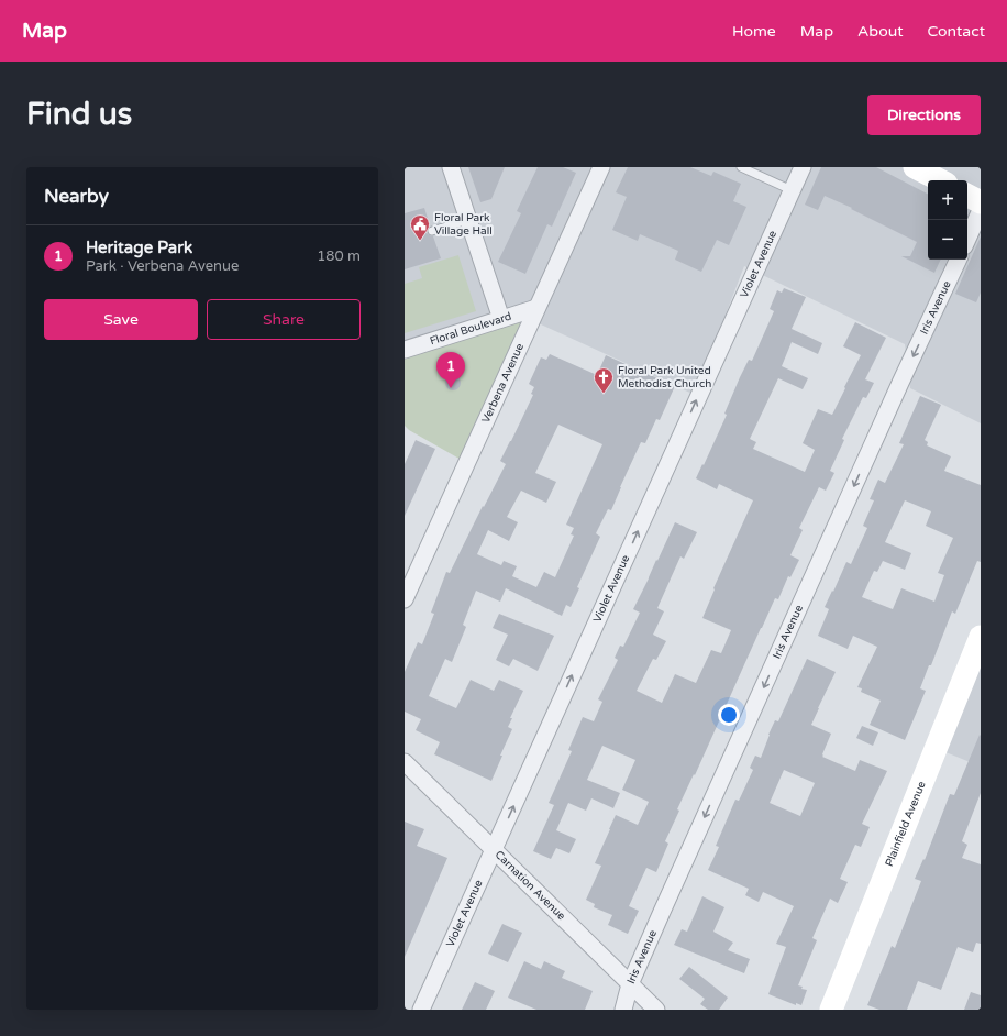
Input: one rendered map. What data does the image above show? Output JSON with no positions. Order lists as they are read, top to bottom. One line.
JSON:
{"streets":{"main road":["Plainfield Avenue"],"street":["Violet Avenue","Iris Avenue","Floral Boulevard","Verbena Avenue","Carnation Avenue"]},"crossings":[["Violet Avenue","Carnation Avenue"],["Iris Avenue","Carnation Avenue"],["Floral Boulevard","Verbena Avenue"]],"one_way":["Violet Avenue","Iris Avenue"],"places":{"public building":["Floral Park Village Hall"],"church":["Floral Park United Methodist Church"]},"page":{"header":"Map","nav":["Home","Map","About","Contact"],"buttons":["Directions",["Save","Share"]],"title":"Find us","heading":"Nearby","map_buttons":["+","−"],"list":[{"mark":"1","name":"Heritage Park","note":"Park · Verbena Avenue","value":"180 m"}],"pins":"1"}}
